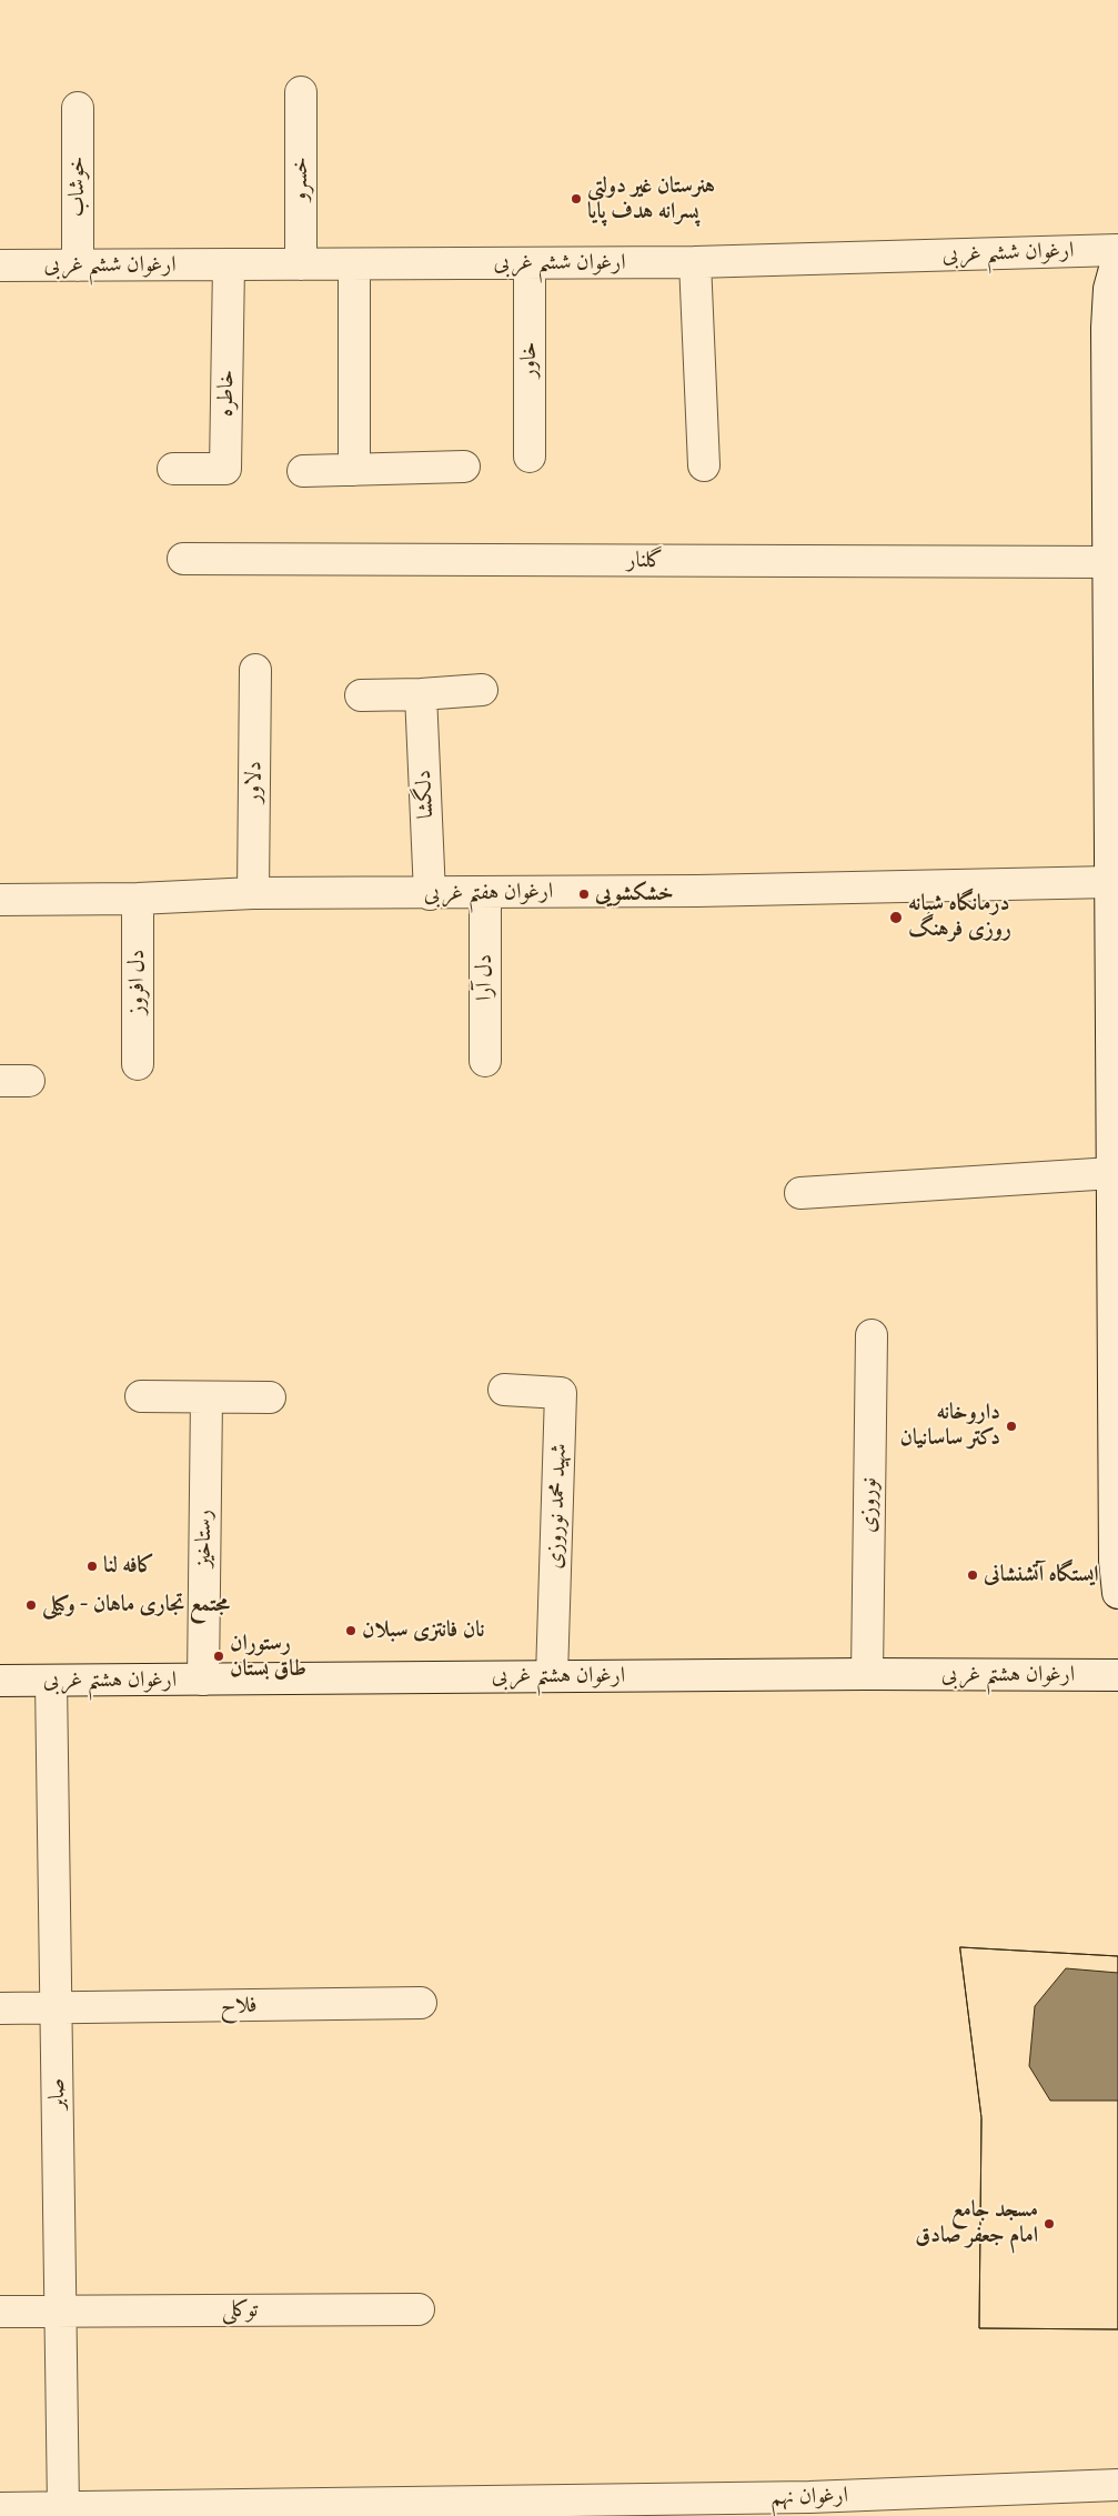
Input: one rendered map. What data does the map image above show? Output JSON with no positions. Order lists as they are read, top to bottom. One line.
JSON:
{"streets":{"street":["خسرو","خوشاب","ارغوان ششم غربی","خاور","خاطره","گلنار","دلاور","دلگشا","ارغوان هفتم غربی","دل آرا","دل افروز","نوروزی","شهید محمد نوروزی","رستاخیز","ارغوان هشتم غربی","فلاح","صابر","توکلی","ارغوان نهم"]},"crossings":[["خسرو","ارغوان ششم غربی"],["خوشاب","ارغوان ششم غربی"],["ارغوان ششم غربی","خاور"],["ارغوان ششم غربی","خاطره"],["دلاور","ارغوان هفتم غربی"],["دلگشا","ارغوان هفتم غربی"],["ارغوان هفتم غربی","دل آرا"],["ارغوان هفتم غربی","دل افروز"],["نوروزی","ارغوان هشتم غربی"],["شهید محمد نوروزی","ارغوان هشتم غربی"],["رستاخیز","ارغوان هشتم غربی"],["ارغوان هشتم غربی","صابر"],["فلاح","صابر"],["صابر","توکلی"],["صابر","ارغوان نهم"]],"places":["هنرستان غیر دولتی پسرانه هدف پایا","خشکشویی","درمانگاه شبانه روزی فرهنگ","داروخانه دکتر ساسانیان","کافه لنا","ایستگاه آتشنشانی","مجتمع تجاری ماهان - وکیلی","نان فانتزی سبلان","رستوران طاق بستان","مسجد جامع امام جعفر صادق"]}
